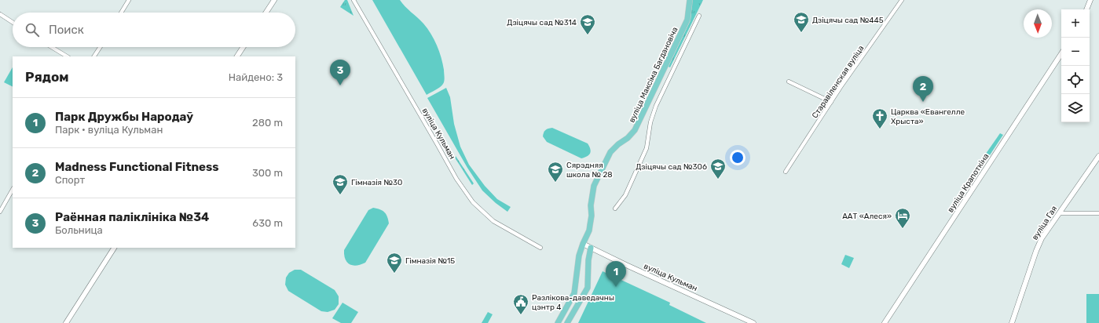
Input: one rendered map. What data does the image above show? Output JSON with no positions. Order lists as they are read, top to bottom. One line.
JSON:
{"streets":{"main road":["вуліца Максіма Багдановіча","вуліца Кульман","вуліца Крапоткіна","вуліца Гая"],"street":["Старавіленская вуліца"]},"crossings":[["вуліца Максіма Багдановіча","вуліца Кульман"]],"places":{"school or university":["Дзіцячы сад №445","Дзіцячы сад №314","Дзіцячы сад №306","Сярэдняя школа № 28","Гімназія №30","Гімназія №15"],"church":["Царква «Евангелле Хрыста»"],"hotel":["ААТ «Алеся»"],"public building":["Разлікова-даведачны цэнтр 4"]},"north":"bottom","page":{"map_buttons":["+","−"],"search":"Поиск","heading":["Рядом","Найдено: 3"],"pins":["3","2","1"],"list":[{"mark":"1","name":"Парк Дружбы Народаў","note":"Парк · вуліца Кульман","value":"280 m"},{"mark":"2","name":"Madness Functional Fitness","note":"Спорт","value":"300 m"},{"mark":"3","name":"Раённая паліклініка №34","note":"Больница","value":"630 m"}]}}
